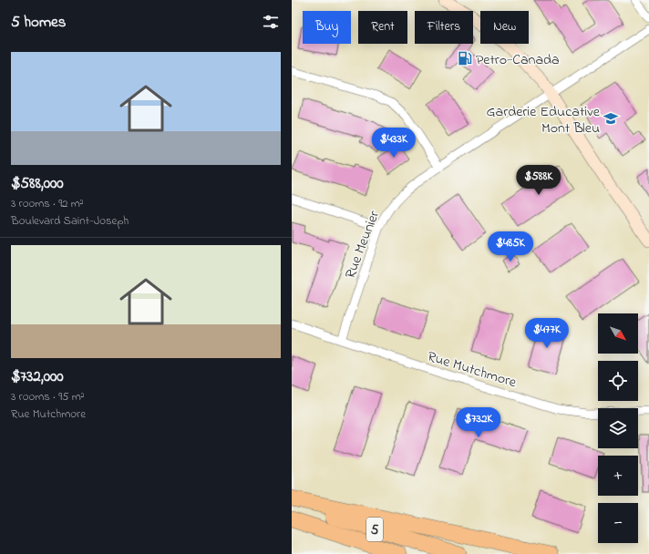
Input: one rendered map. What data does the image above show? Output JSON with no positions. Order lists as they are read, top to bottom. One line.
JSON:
{"streets":{"highway":["5"],"street":["Rue Meunier","Rue Mutchmore"]},"crossings":[["Rue Meunier","Rue Mutchmore"]],"places":{"fuel station":["Petro-Canada"],"school or university":["Garderie Educative Mont Bleu"]},"north":"bottom right","page":{"heading":"5 homes","chip":["Buy","Rent","Filters","New"],"list":[{"name":"$588,000","note":"3 rooms · 92 m² · Boulevard Saint-Joseph"},{"name":"$732,000","note":"3 rooms · 95 m² · Rue Mutchmore"}],"price":["$433K","$588K","$485K","$477K","$732K"],"map_buttons":["+","−"]}}
